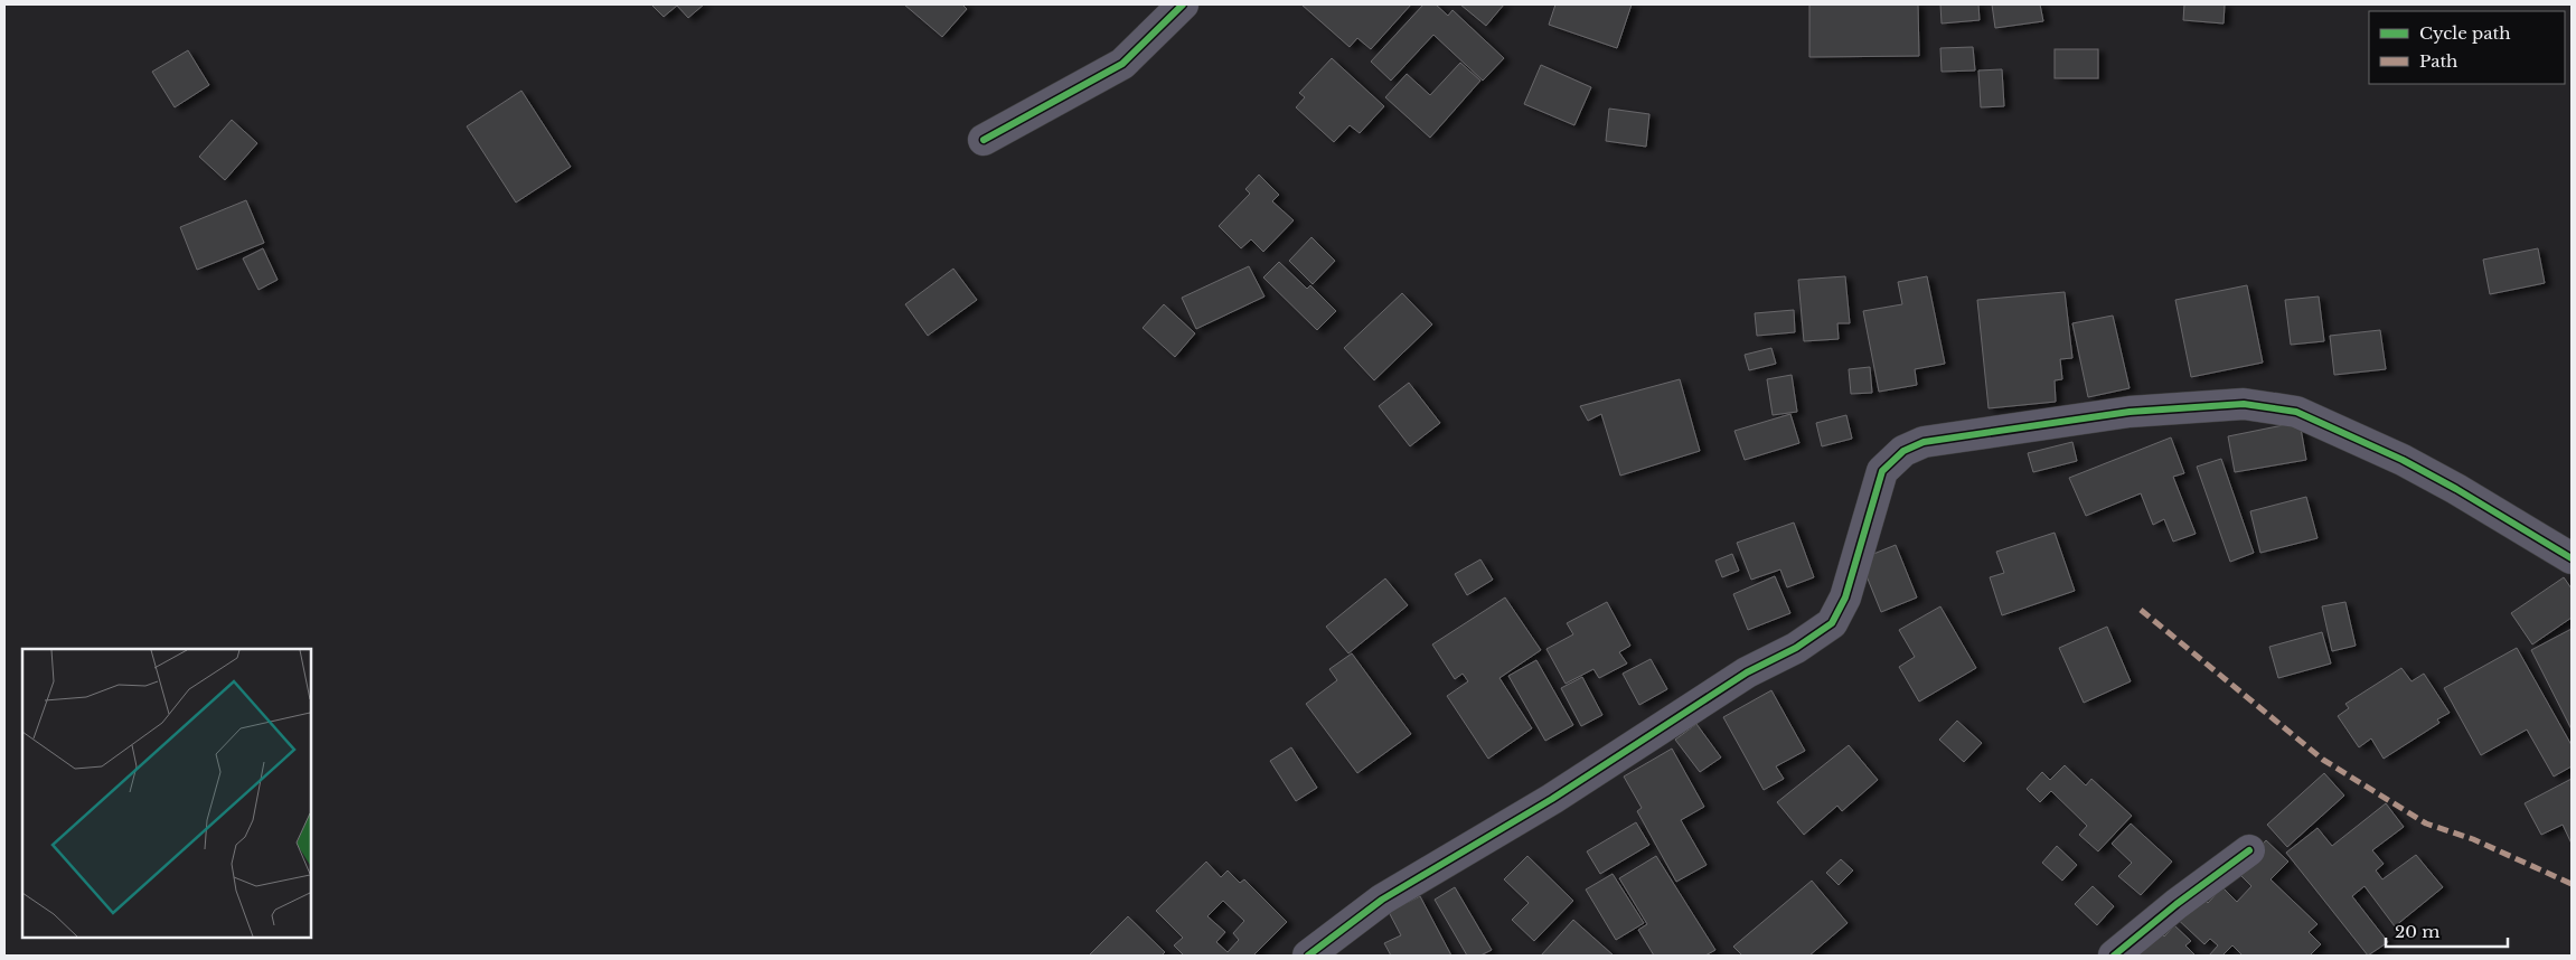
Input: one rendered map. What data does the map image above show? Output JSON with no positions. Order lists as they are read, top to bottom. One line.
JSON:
{"legend":["Cycle path","Path"],"scale_bar":"20 m"}
